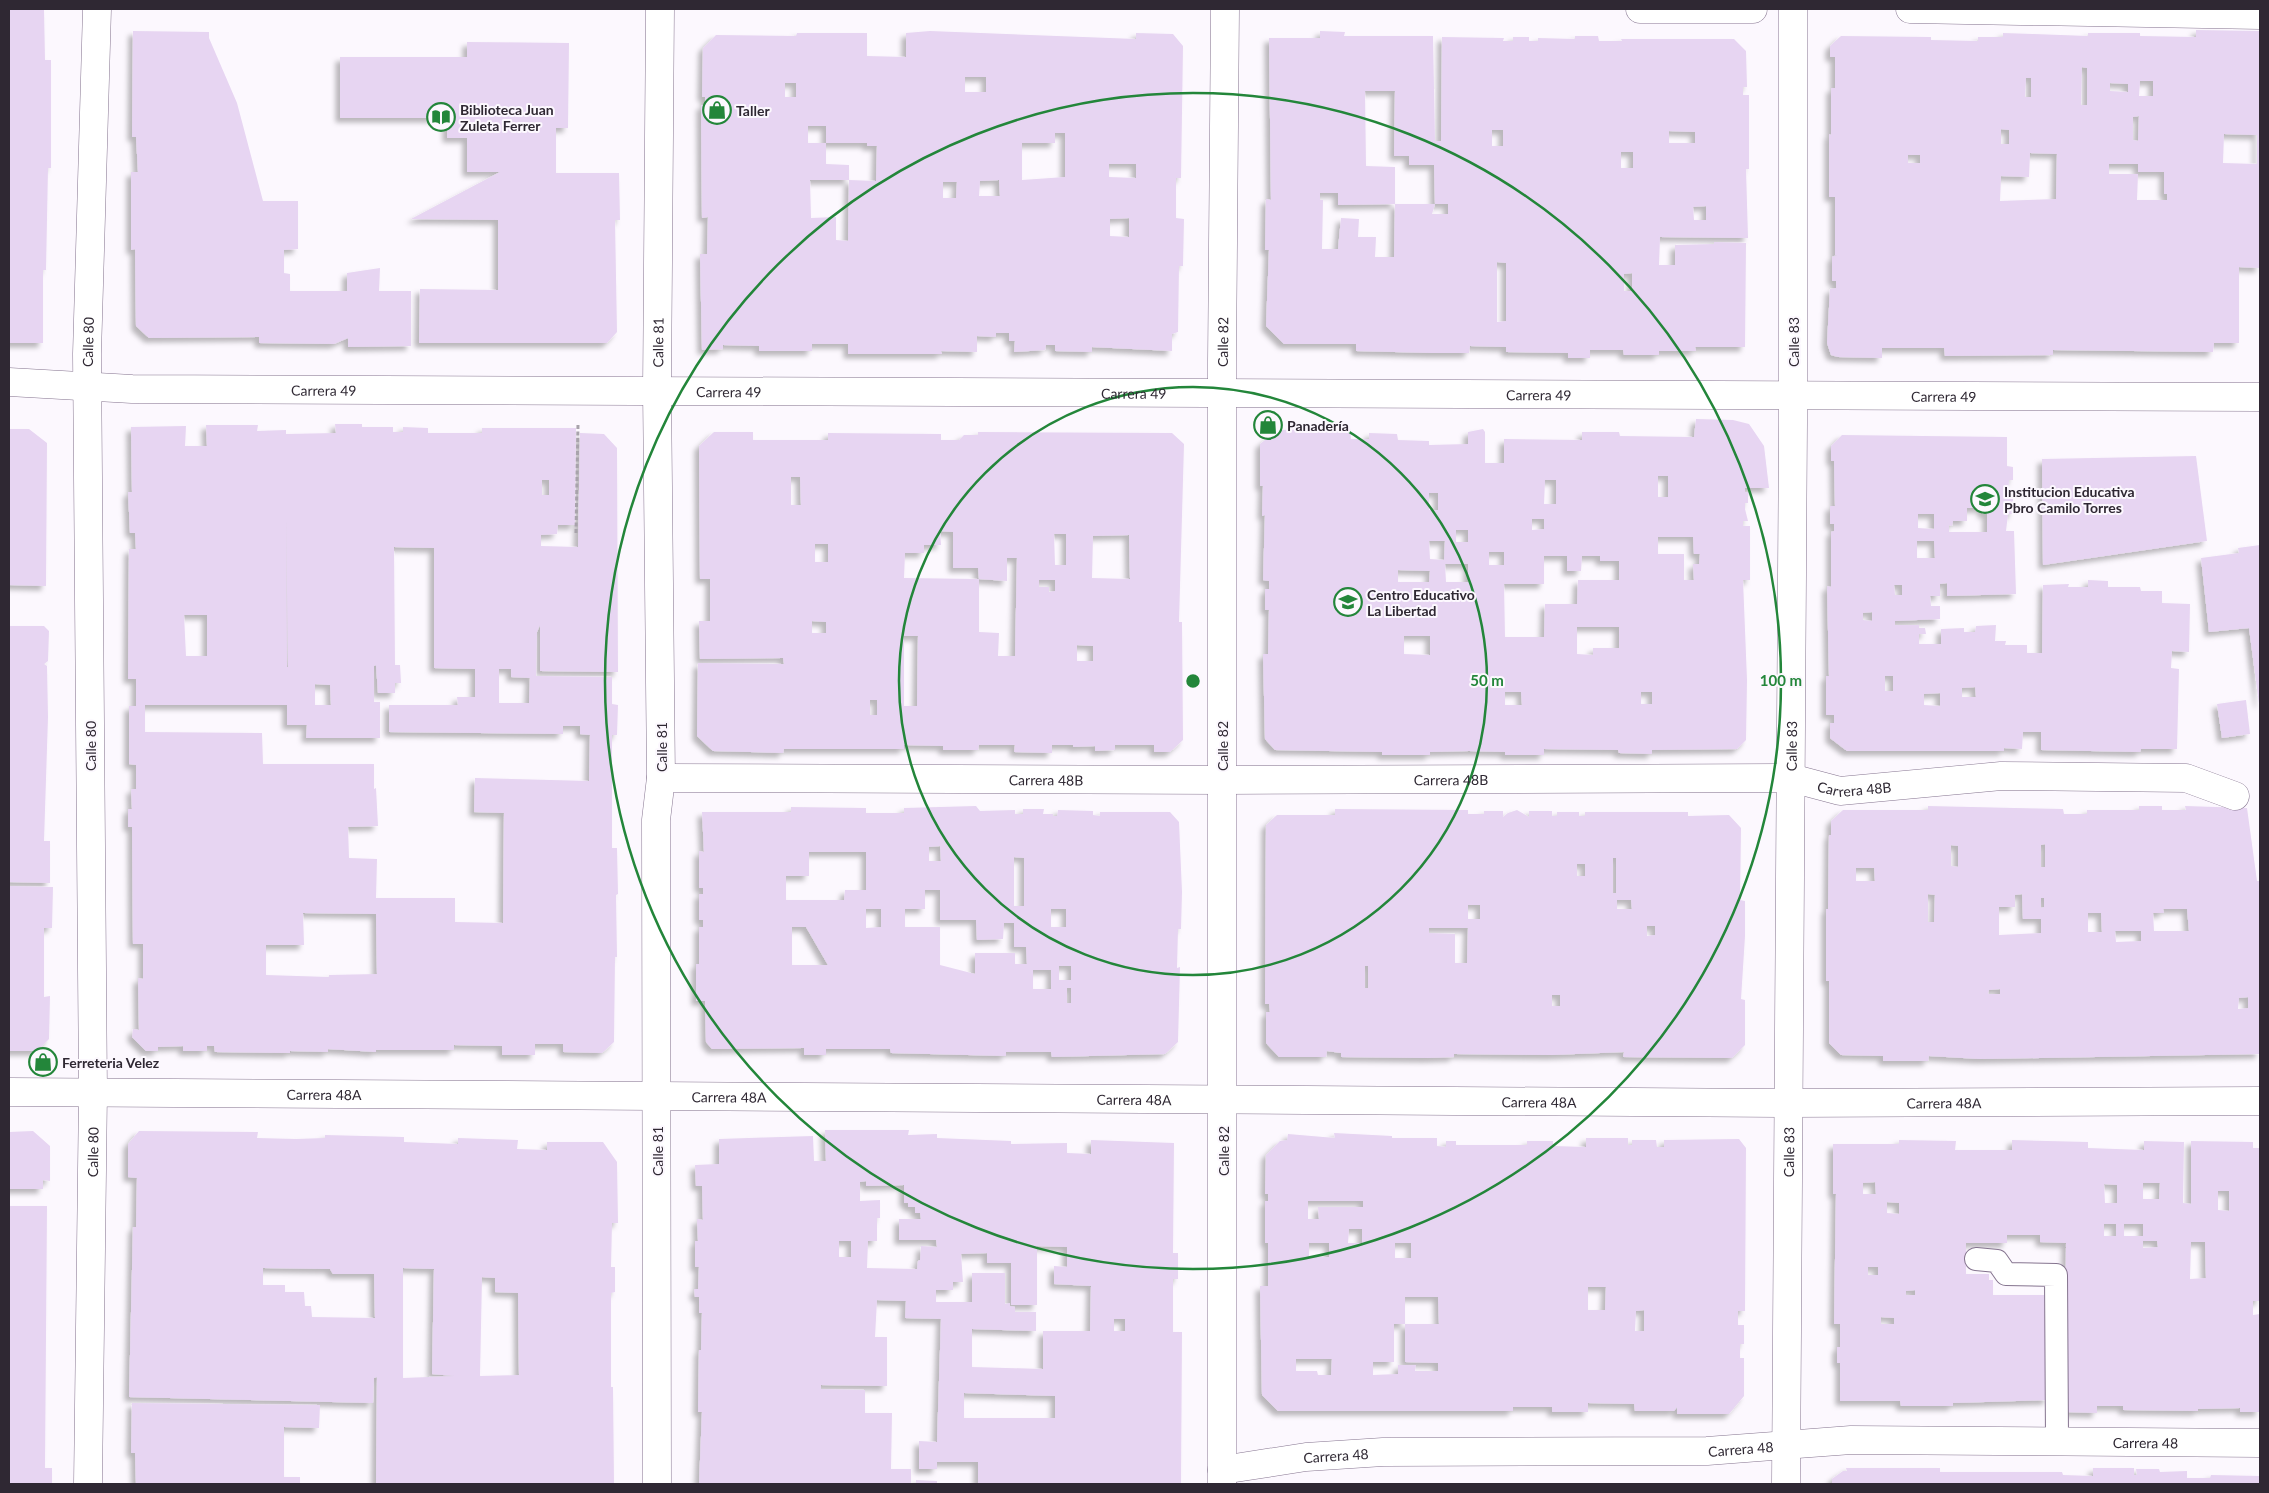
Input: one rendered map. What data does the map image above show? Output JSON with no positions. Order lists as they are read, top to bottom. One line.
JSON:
{"streets":{"street":["Calle 80","Calle 81","Calle 82","Calle 83","Carrera 49","Carrera 48B","Carrera 48A","Carrera 48"]},"crossings":[["Calle 80","Carrera 49"],["Calle 80","Carrera 48A"],["Calle 81","Carrera 49"],["Calle 81","Carrera 48B"],["Calle 81","Carrera 48A"],["Calle 82","Carrera 49"],["Calle 82","Carrera 48B"],["Calle 82","Carrera 48A"],["Calle 82","Carrera 48"],["Calle 83","Carrera 49"],["Calle 83","Carrera 48B"],["Calle 83","Carrera 48A"],["Calle 83","Carrera 48"]],"places":{"shop":["Taller","Panadería","Ferreteria Velez"],"library":["Biblioteca Juan Zuleta Ferrer"],"school or university":["Institucion Educativa Pbro Camilo Torres","Centro Educativo La Libertad"]},"rings":["50 m","100 m"]}
